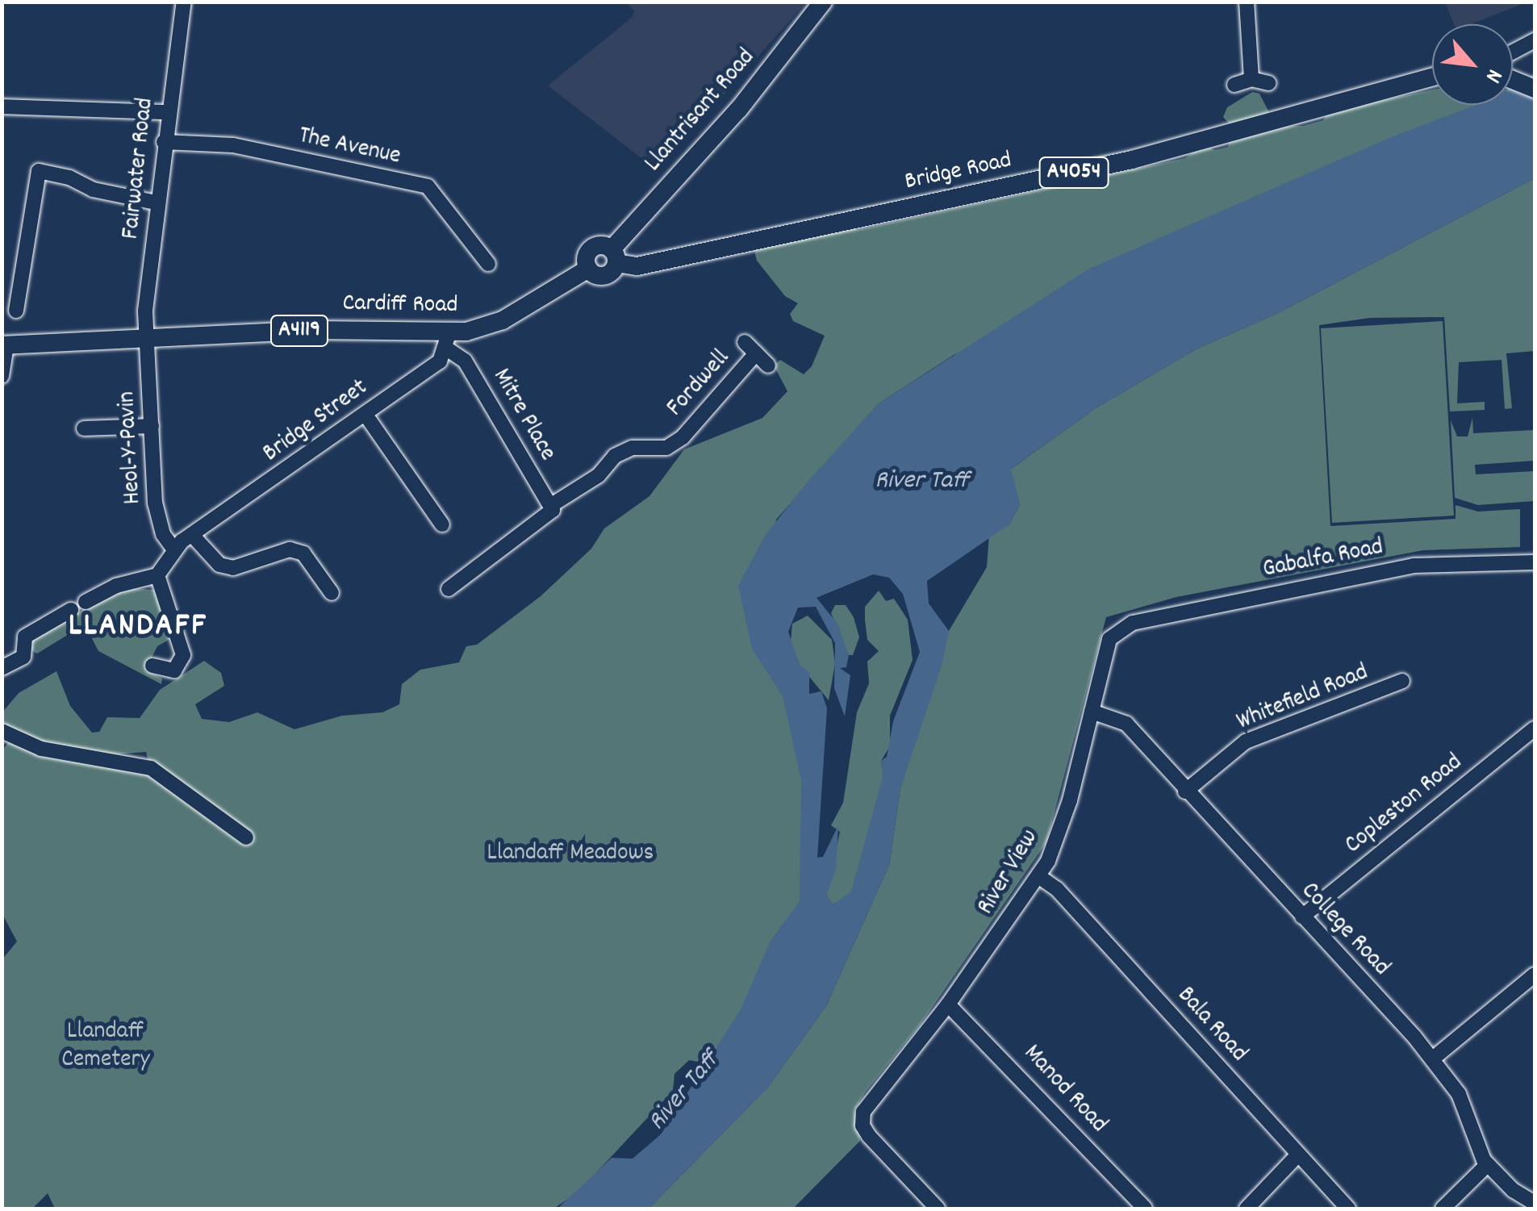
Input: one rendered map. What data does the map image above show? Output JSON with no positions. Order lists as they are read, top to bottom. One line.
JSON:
{"streets":{"main road":["Llantrisant Road","Bridge Road","A4054","Cardiff Road","A4119"],"street":["The Avenue","Fairwater Road","Fordwell","Mitre Place","Bridge Street","Heol-Y-Pavin","Gabalfa Road","Whitefield Road","Copleston Road","River View","College Road","Bala Road","Manod Road"]},"crossings":[["Llantrisant Road","Bridge Road"],["The Avenue","Fairwater Road"],["Fairwater Road","Cardiff Road"],["Fairwater Road","Heol-Y-Pavin"],["Bridge Road","Cardiff Road"],["Cardiff Road","Mitre Place"],["Cardiff Road","Bridge Street"],["Cardiff Road","Heol-Y-Pavin"],["Fordwell","Mitre Place"],["Mitre Place","Bridge Street"],["Bridge Street","Heol-Y-Pavin"],["Gabalfa Road","River View"],["Whitefield Road","College Road"],["Copleston Road","College Road"],["River View","College Road"],["River View","Bala Road"],["River View","Manod Road"]],"districts":["LLANDAFF"],"water":["River Taff"],"parks":["Llandaff Meadows","Llandaff Cemetery"],"north":"bottom right"}
